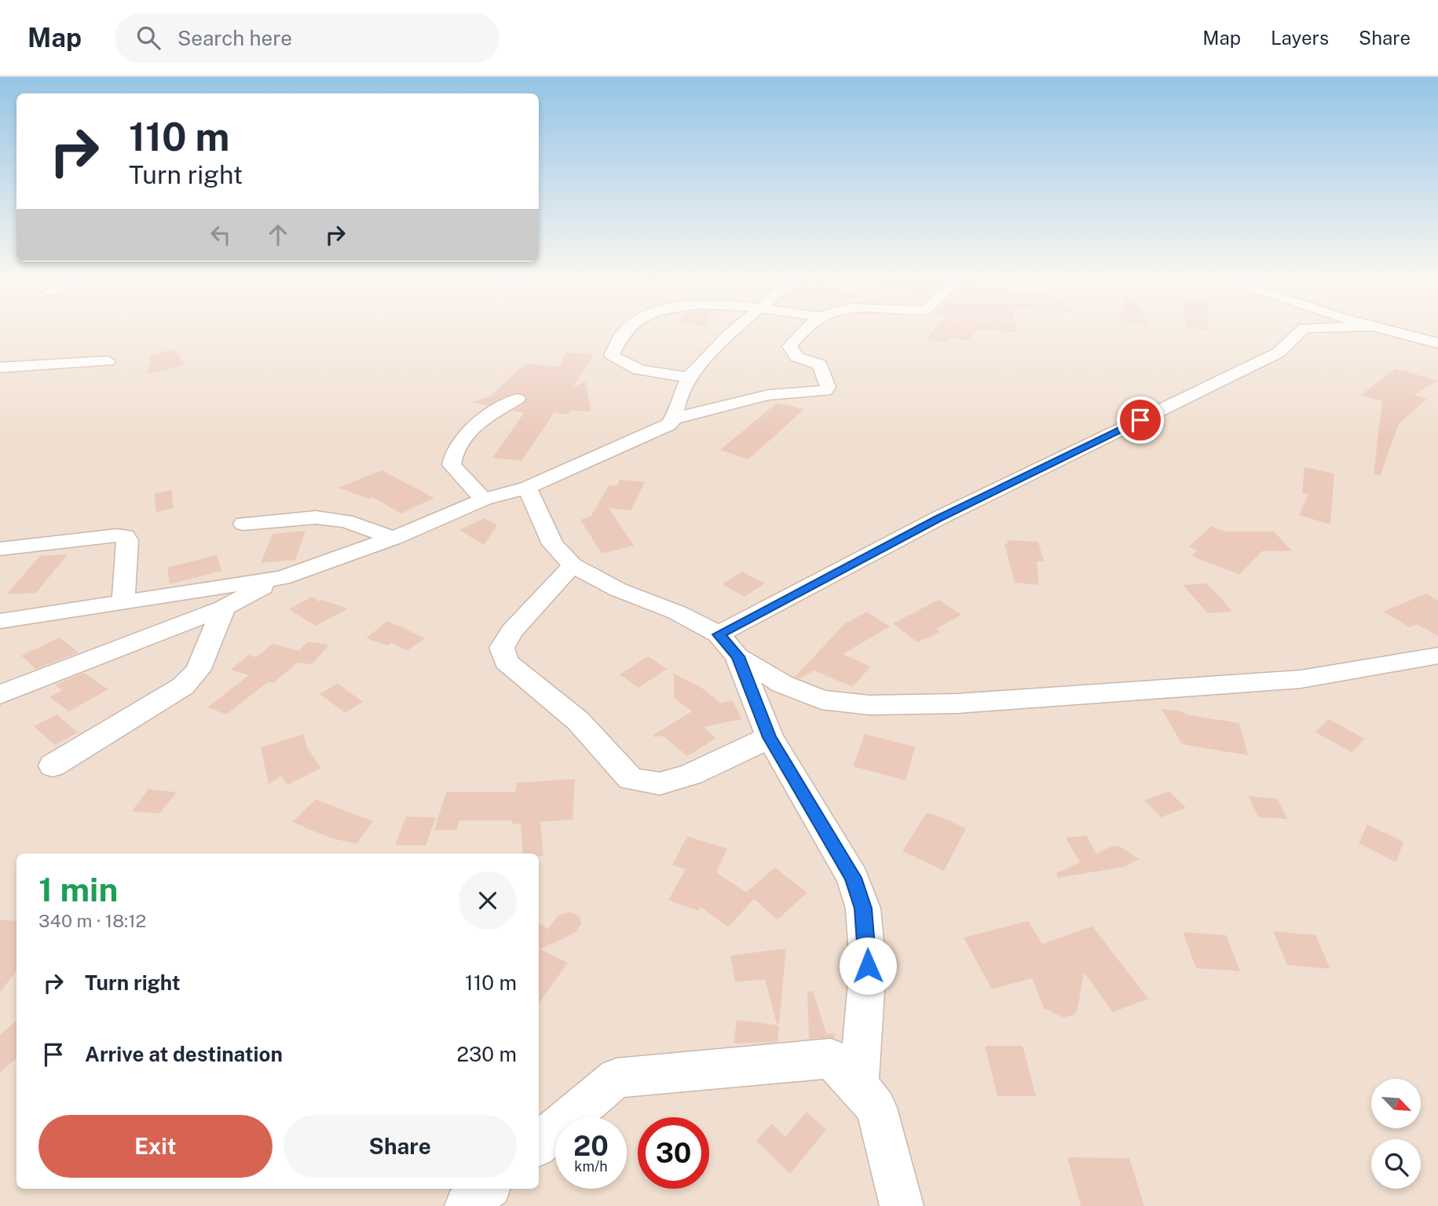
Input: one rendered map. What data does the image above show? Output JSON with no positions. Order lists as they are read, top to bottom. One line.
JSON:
{"north":"bottom right","page":{"header":"Map","search":"Search here","nav":["Map","Layers","Share"],"turn":["110 m","Turn right"],"heading":["1 min","340 m · 18:12"],"list":[{"name":"Turn right","value":"110 m"},{"name":"Arrive at destination","value":"230 m"}],"buttons":["Exit","Share"],"speed":"20 km/h","limit":"30"}}
